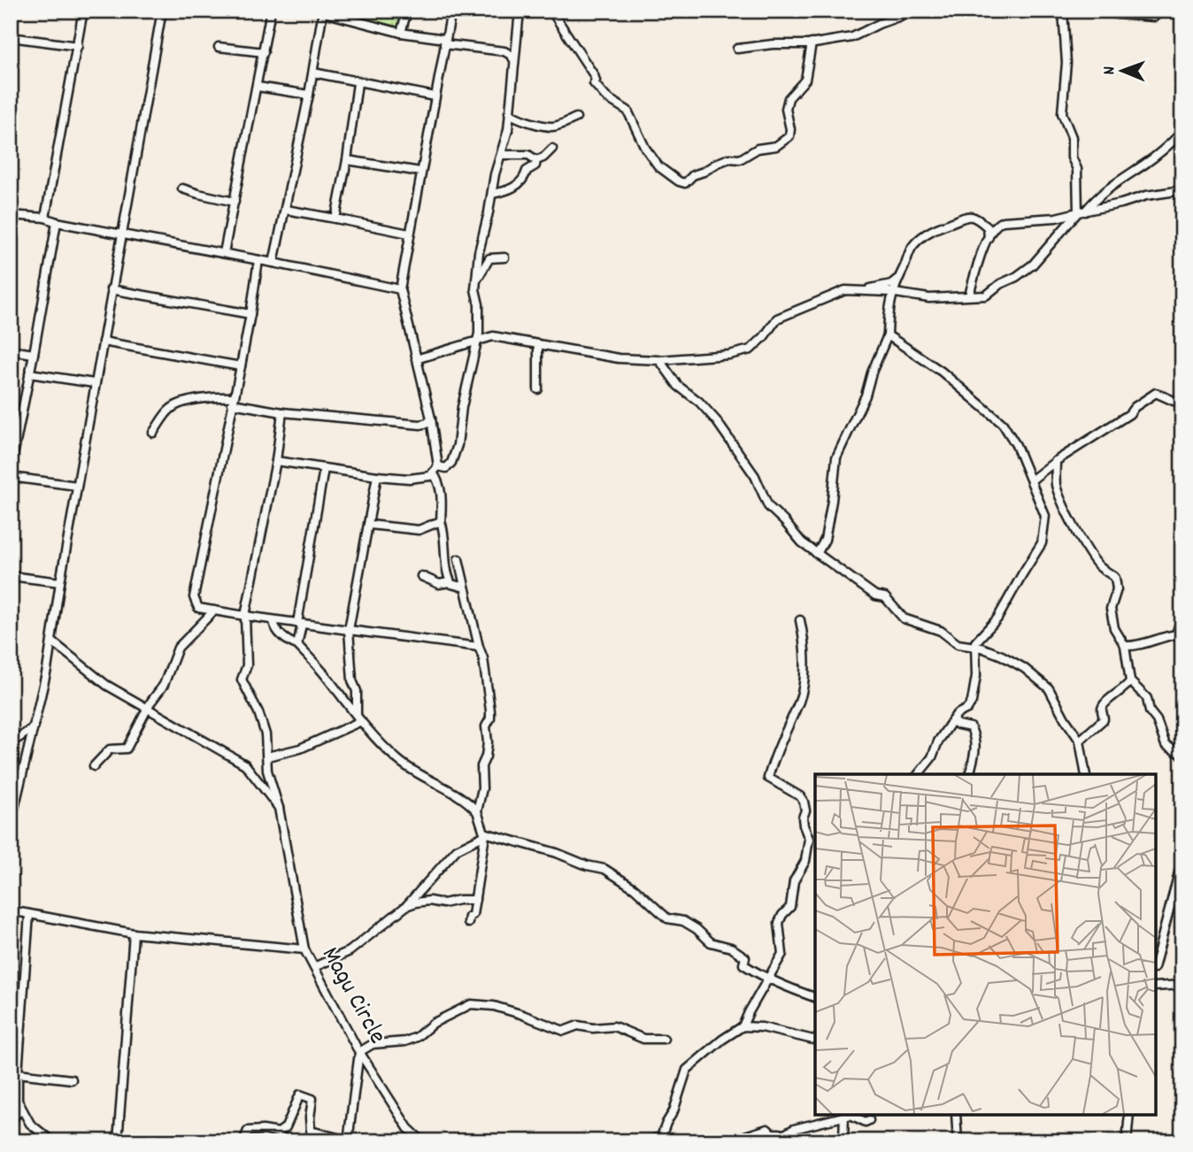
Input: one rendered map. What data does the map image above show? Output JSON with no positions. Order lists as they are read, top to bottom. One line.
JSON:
{"streets":{"street":["Magu Circle"]},"north":"left"}
